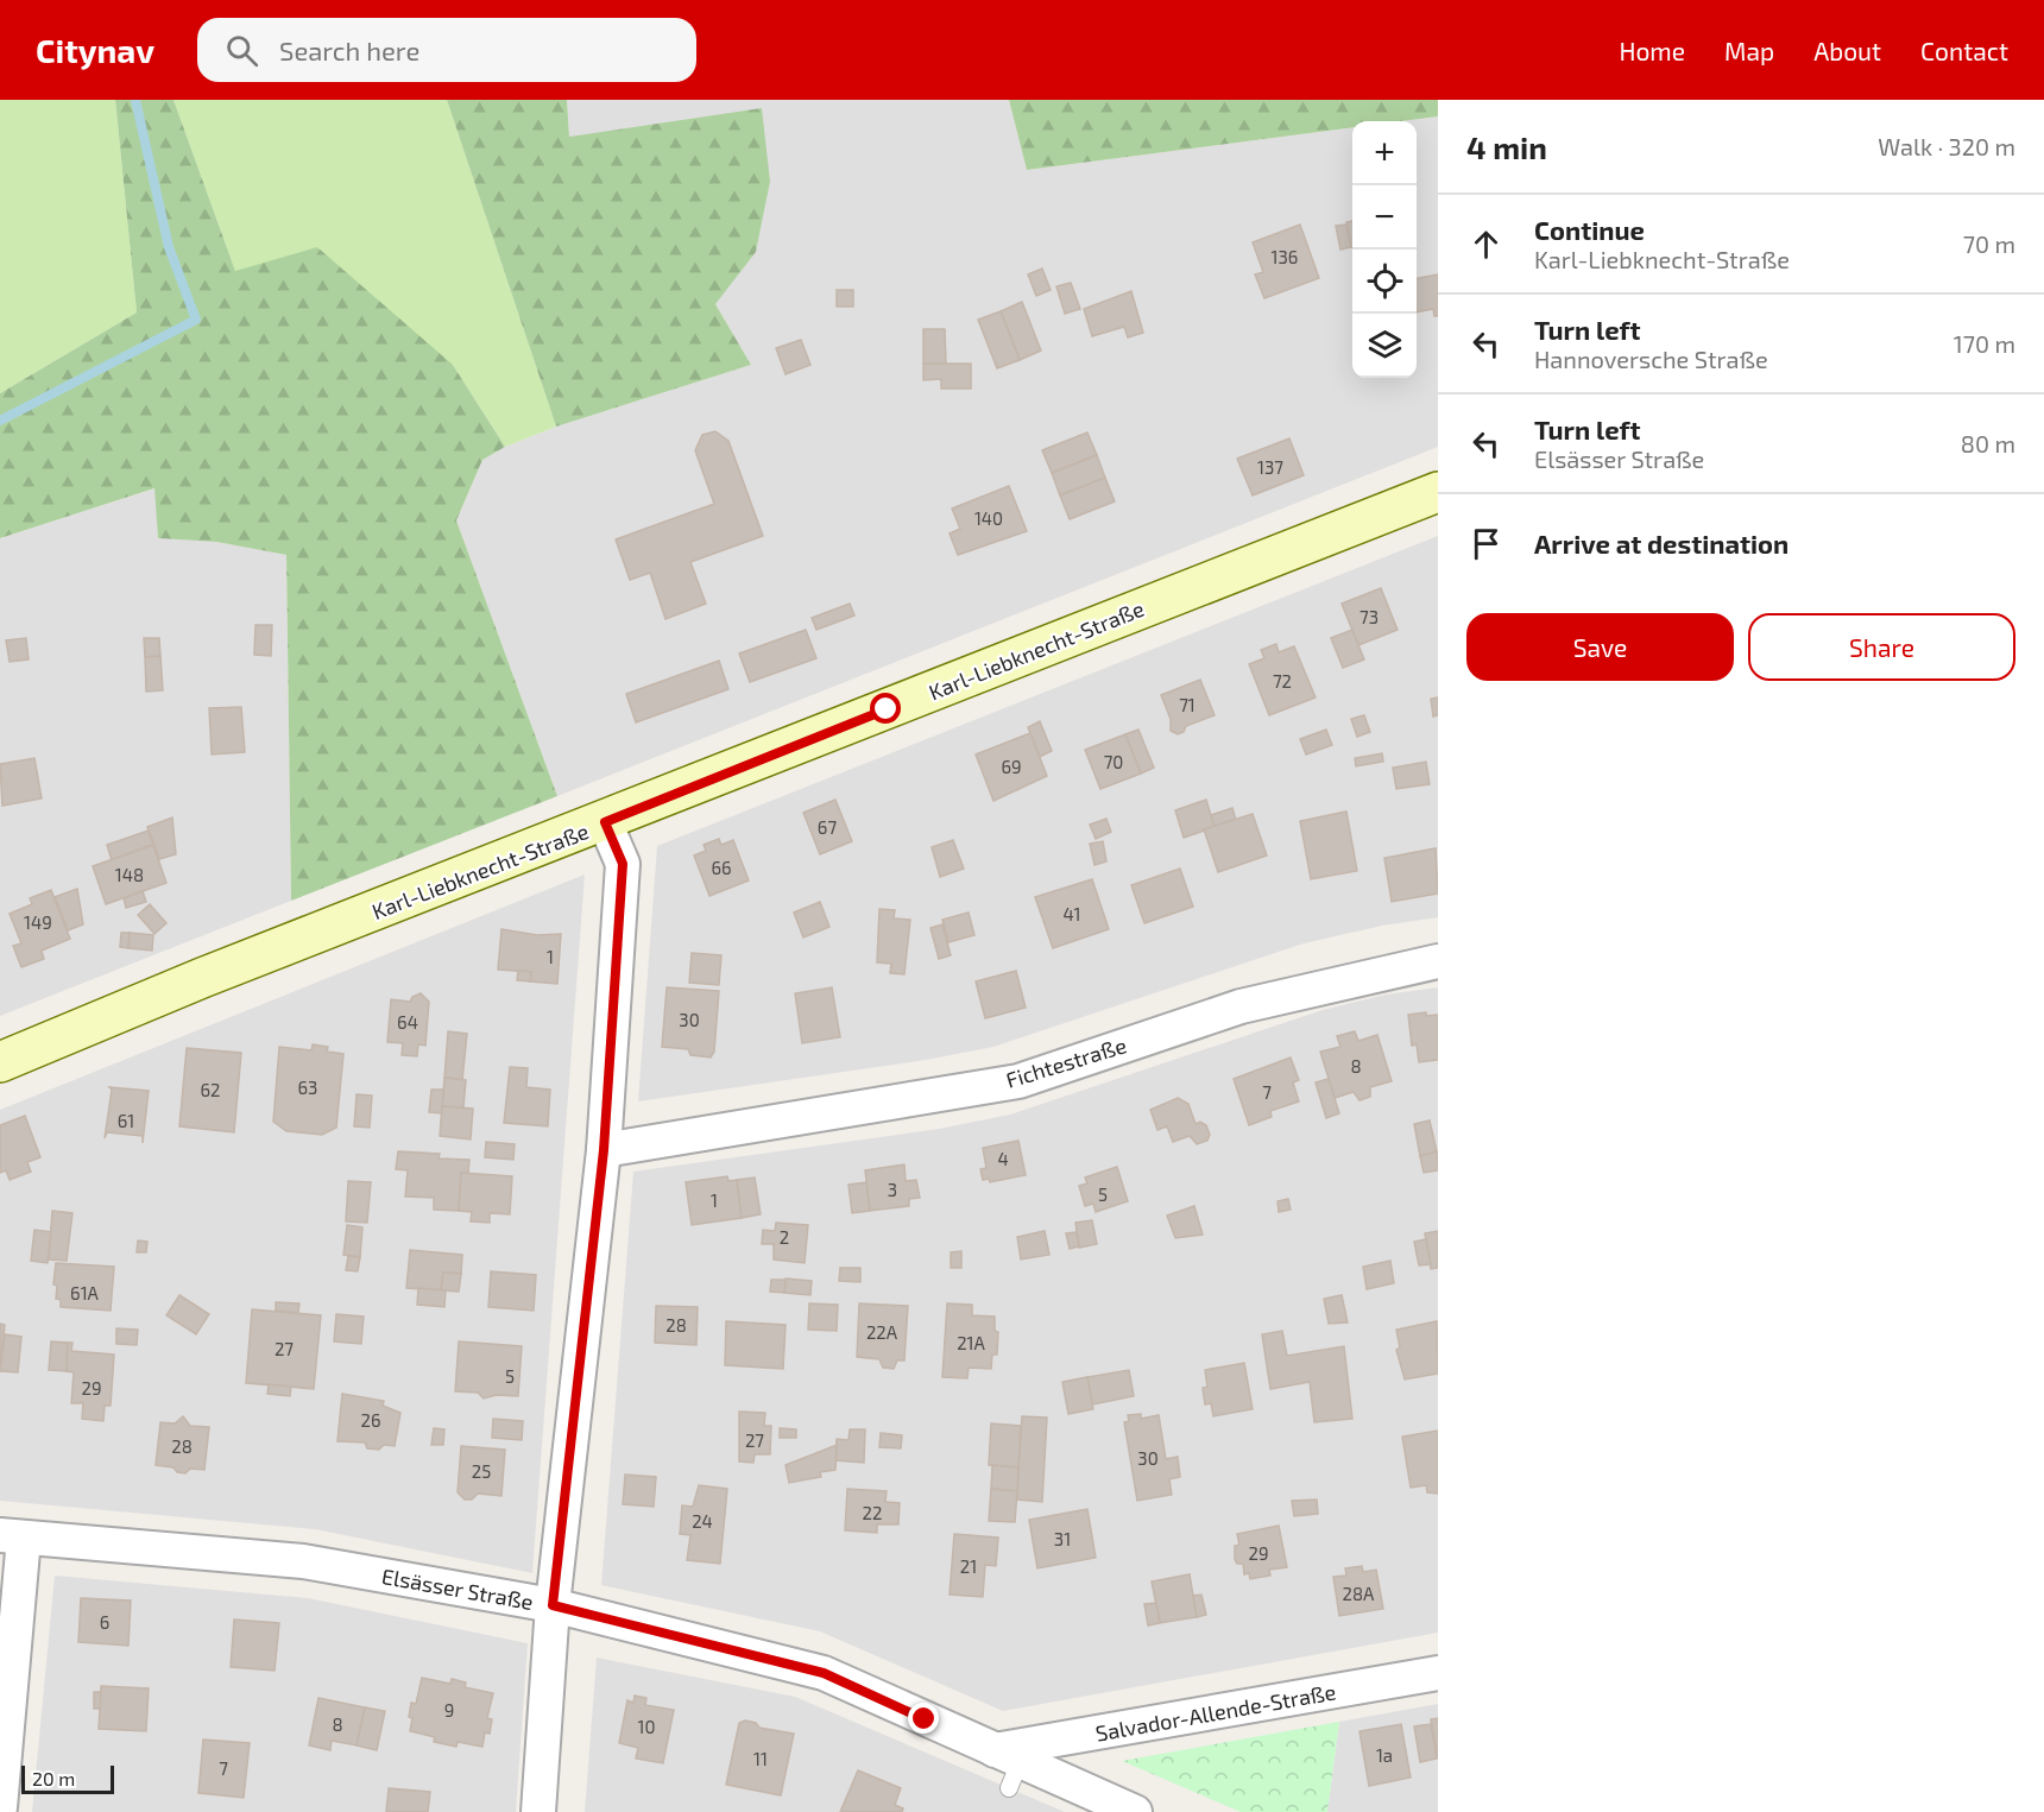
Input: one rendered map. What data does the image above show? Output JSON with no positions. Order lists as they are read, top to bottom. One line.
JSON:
{"streets":{"street":["Karl-Liebknecht-Straße","Fichtestraße","Elsässer Straße","Salvador-Allende-Straße"]},"crossings":[["Elsässer Straße","Salvador-Allende-Straße"]],"house_numbers":["136","137","140","73","72","71","70","69","67","66","148","41","149","1","30","64","8","63","62","7","61","4","3","5","1","2","61A","28","22A","21A","27","5","29","26","27","28","30","25","22","24","31","29","21","28A","6","9","8","10","1a","11","7"],"scale_bar":"20 m","page":{"header":"Citynav","search":"Search here","nav":["Home","Map","About","Contact"],"heading":["4 min","Walk · 320 m"],"map_buttons":["+","−"],"list":[["Continue","Karl-Liebknecht-Straße","70 m"],["Turn left","Hannoversche Straße","170 m"],["Turn left","Elsässer Straße","80 m"],"Arrive at destination"],"buttons":["Save","Share"],"scale":"20 m"}}
